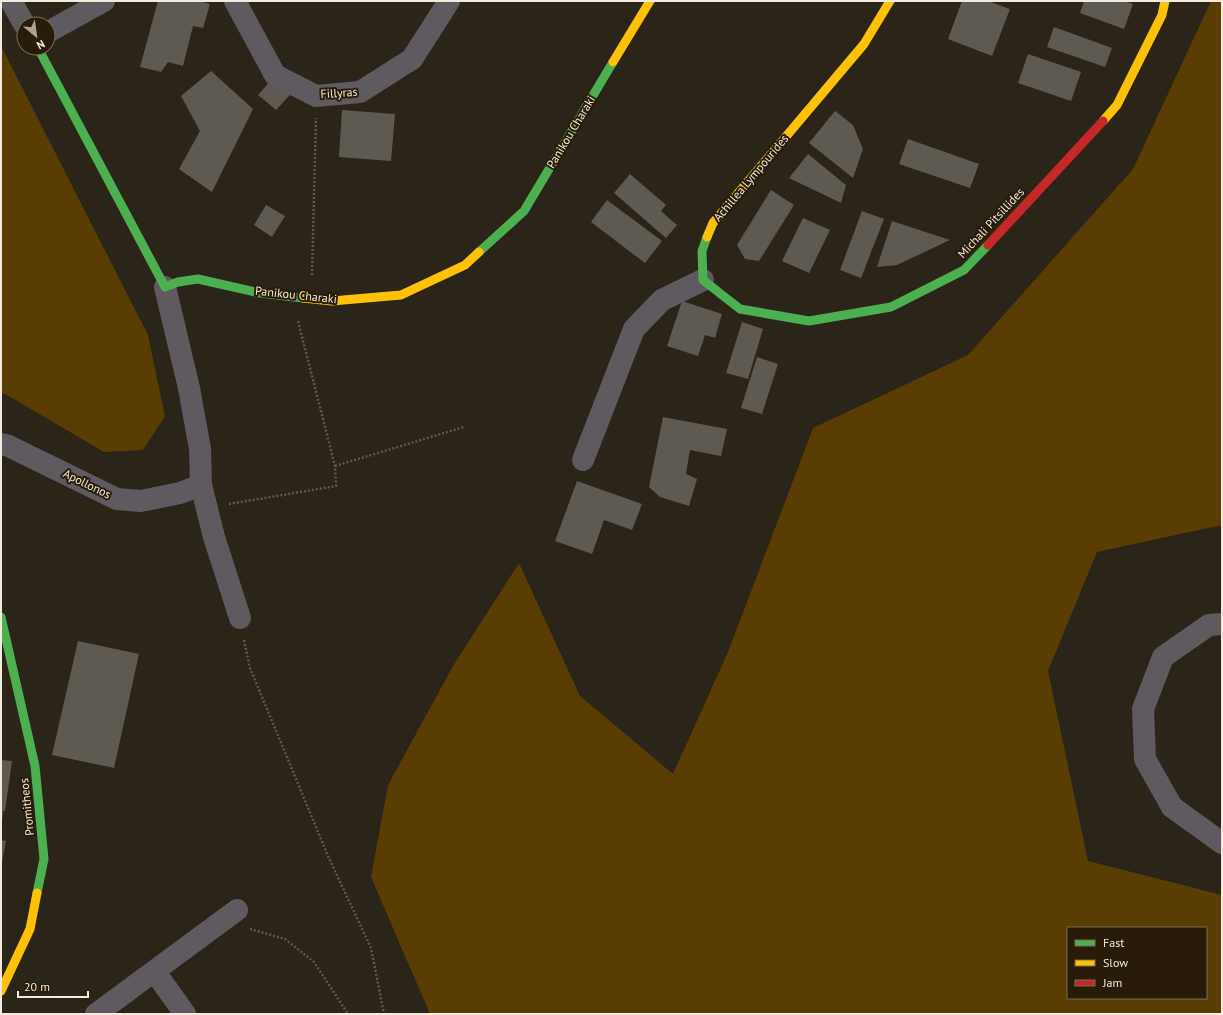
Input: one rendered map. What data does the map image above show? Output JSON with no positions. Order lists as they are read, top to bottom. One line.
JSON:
{"streets":{"street":["Fillyras","Panikou Charaki","Achillea Lympourides","Michali Pitsillides","Apollonos","Promitheos"]},"crossings":[["Achillea Lympourides","Michali Pitsillides"]],"legend":["Fast","Slow","Jam"],"scale_bar":"20 m","north":"bottom right"}
